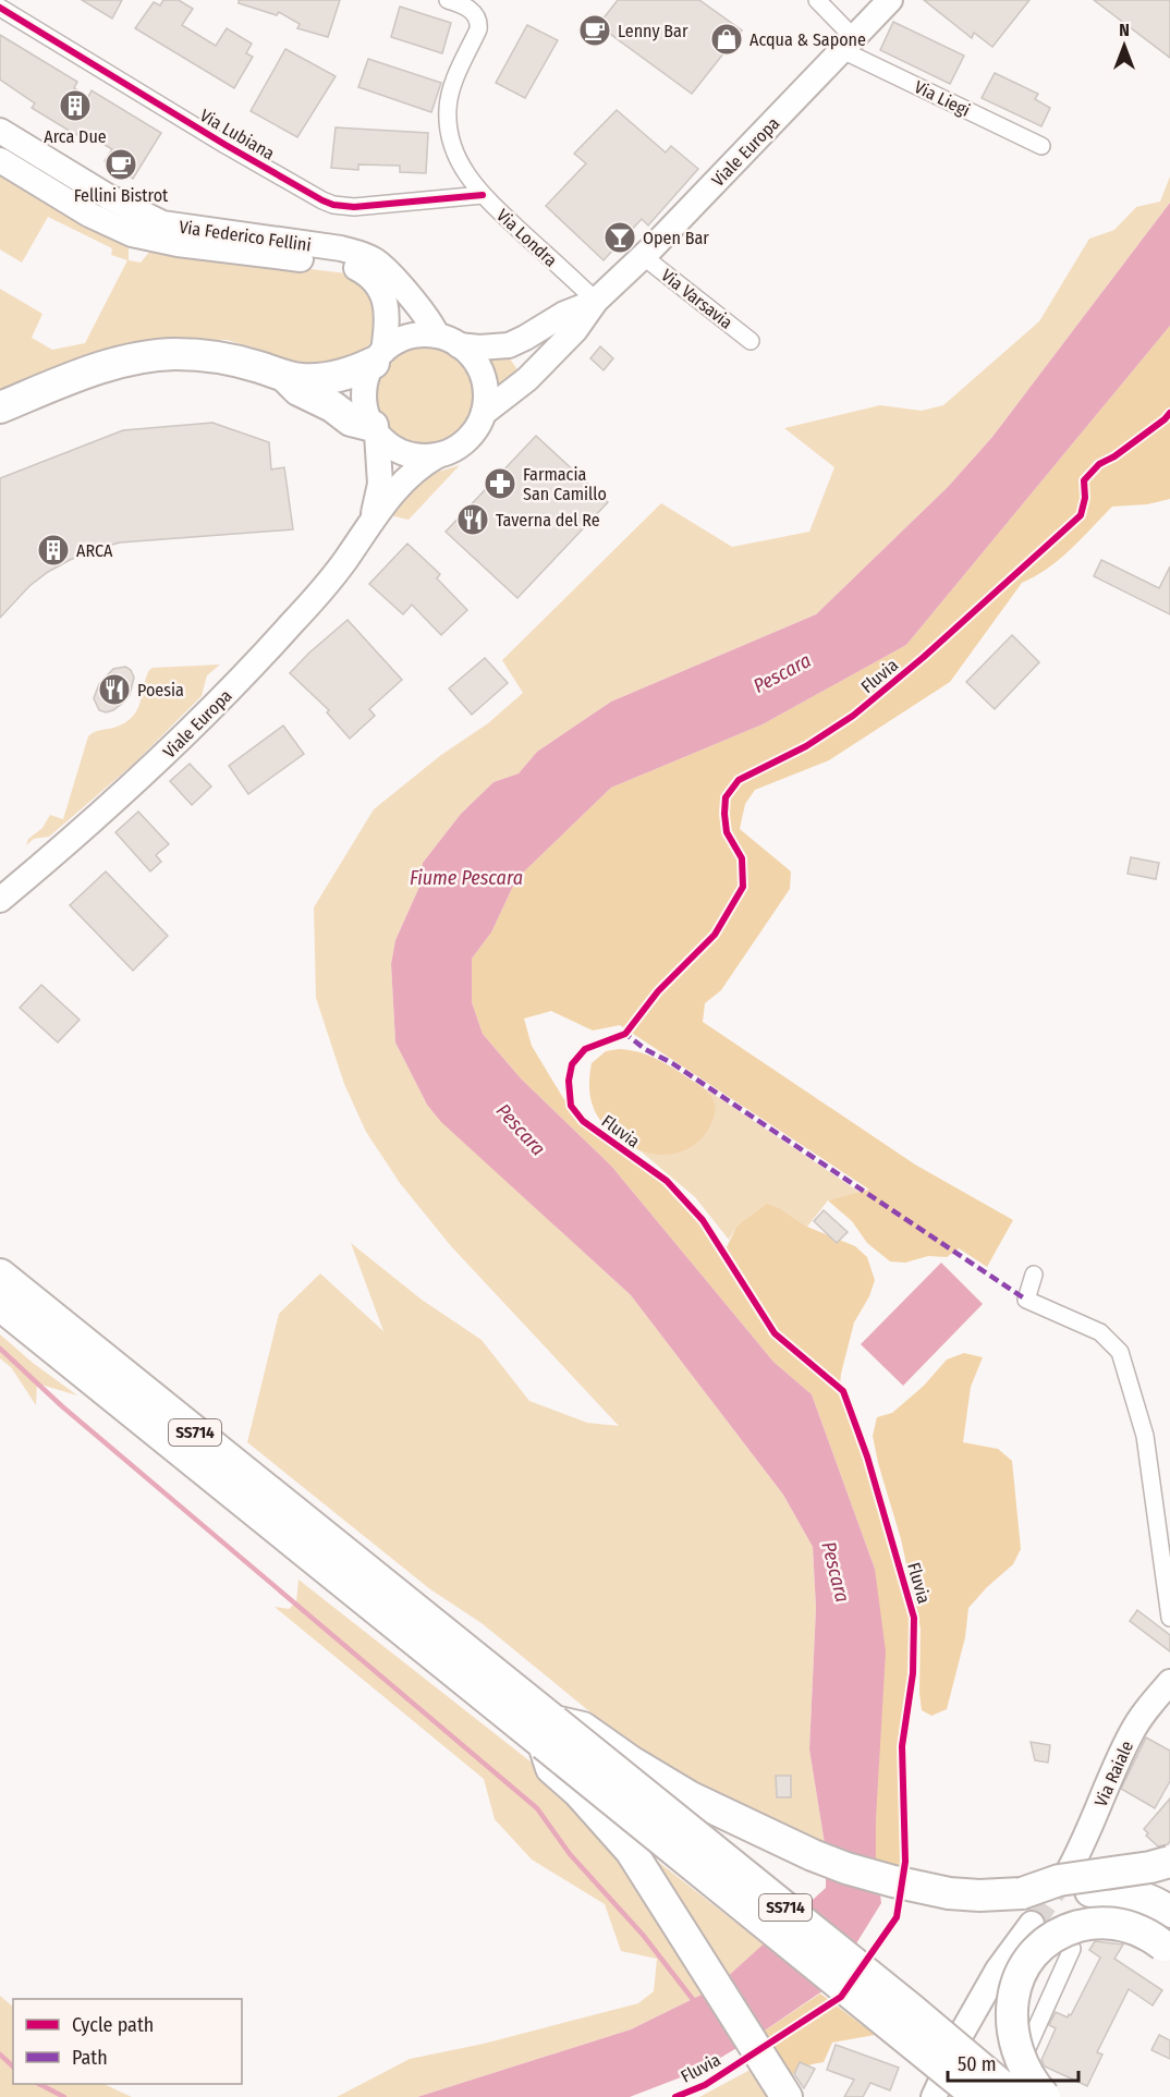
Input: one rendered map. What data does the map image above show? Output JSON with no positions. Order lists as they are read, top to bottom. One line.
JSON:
{"streets":{"highway":["SS714"],"main road":["Viale Europa","Via Federico Fellini","Via Raiale"],"street":["Via Liegi","Via Lubiana","Via Londra","Via Varsavia"],"cycle path":["Fluvia"]},"crossings":[["Via Liegi","Viale Europa"],["Via Lubiana","Via Londra"],["Viale Europa","Via Federico Fellini"],["Viale Europa","Via Londra"],["Viale Europa","Via Varsavia"]],"water":["Pescara","Fiume Pescara"],"places":{"cafe":["Lenny Bar","Fellini Bistrot"],"shop":["Acqua & Sapone"],"building":["Arca Due","ARCA"],"bar":["Open Bar"],"pharmacy":["Farmacia San Camillo"],"restaurant":["Taverna del Re","Poesia"]},"legend":["Cycle path","Path"],"scale_bar":"50 m","north":"top"}
